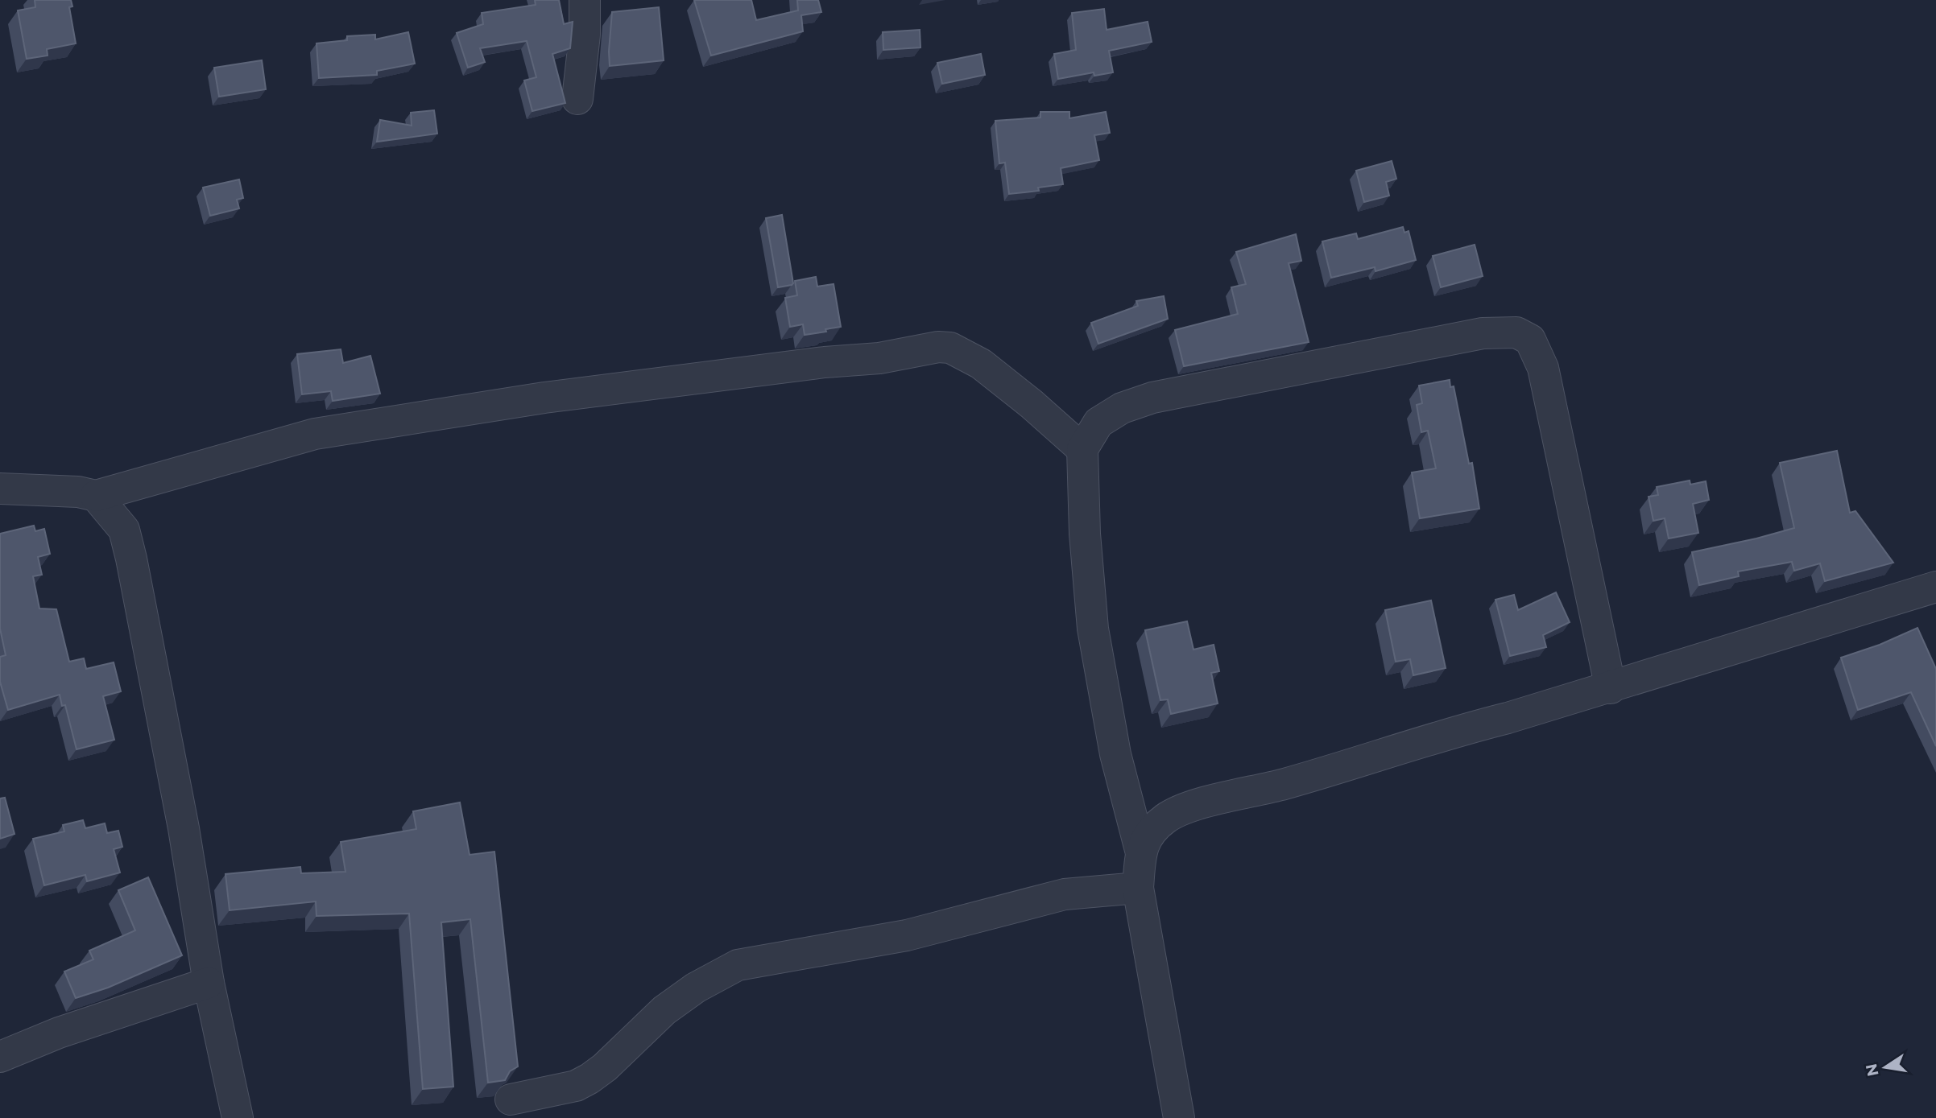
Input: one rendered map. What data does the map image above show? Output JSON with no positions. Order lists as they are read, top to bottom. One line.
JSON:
{"north":"left"}
